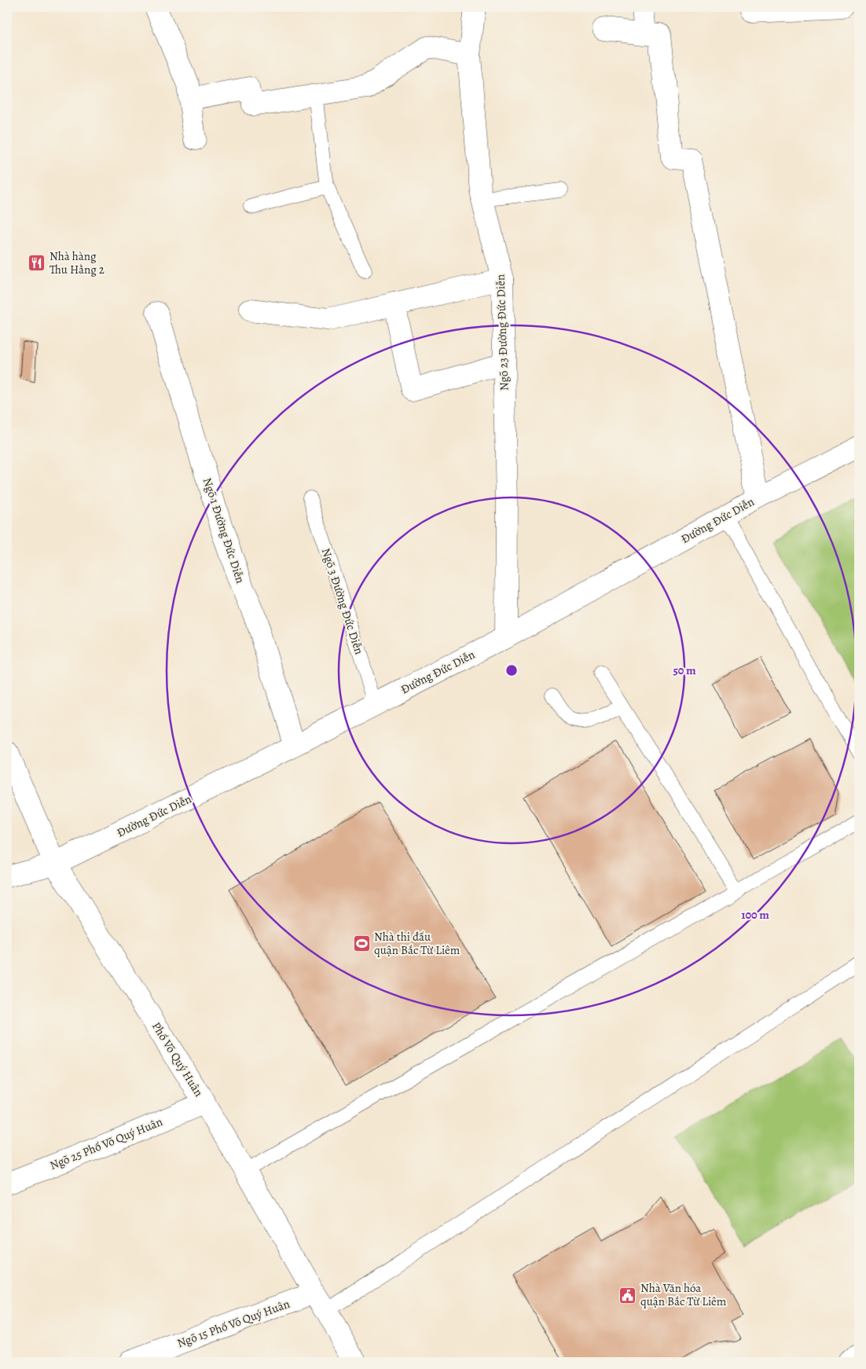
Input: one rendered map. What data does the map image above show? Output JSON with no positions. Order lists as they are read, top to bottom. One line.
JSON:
{"streets":{"street":["Ngõ 23 Đường Đức Diễn","Đường Đức Diễn","Ngõ 1 Đường Đức Diễn","Phố Võ Quý Huân","Ngõ 25 Phố Võ Quý Huân","Ngõ 15 Phố Võ Quý Huân"],"lane":["Ngõ 3 Đường Đức Diễn"]},"crossings":[["Ngõ 23 Đường Đức Diễn","Đường Đức Diễn"],["Đường Đức Diễn","Ngõ 1 Đường Đức Diễn"],["Đường Đức Diễn","Ngõ 3 Đường Đức Diễn"],["Đường Đức Diễn","Phố Võ Quý Huân"],["Phố Võ Quý Huân","Ngõ 25 Phố Võ Quý Huân"],["Phố Võ Quý Huân","Ngõ 15 Phố Võ Quý Huân"]],"places":{"restaurant":["Nhà hàng Thu Hằng 2"],"sports":["Nhà thi đấu quận Bắc Từ Liêm"],"public building":["Nhà Văn hóa quận Bắc Từ Liêm"]},"rings":["50 m","100 m"]}
